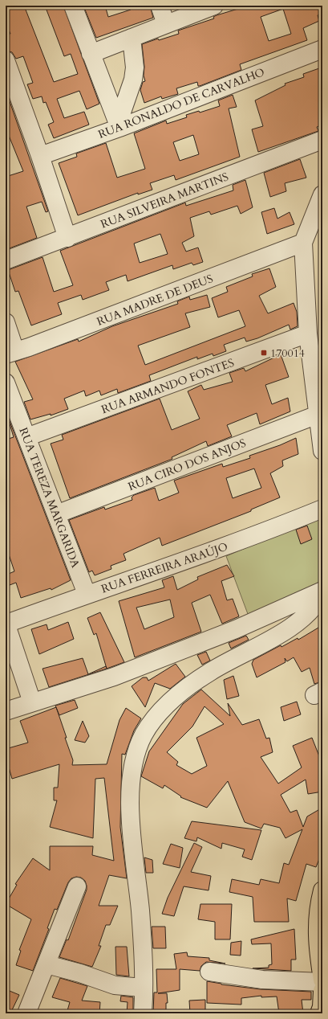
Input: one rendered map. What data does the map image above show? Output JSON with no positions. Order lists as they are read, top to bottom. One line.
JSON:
{"streets":{"street":["RUA RONALDO DE CARVALHO","RUA SILVEIRA MARTINS","RUA MADRE DE DEUS","RUA ARMANDO FONTES","RUA CIRO DOS ANJOS","RUA TEREZA MARGARIDA","RUA FERREIRA ARAÚJO"]},"crossings":[["RUA ARMANDO FONTES","RUA TEREZA MARGARIDA"],["RUA CIRO DOS ANJOS","RUA TEREZA MARGARIDA"],["RUA TEREZA MARGARIDA","RUA FERREIRA ARAÚJO"]],"places":{"transit":["170014"]}}
